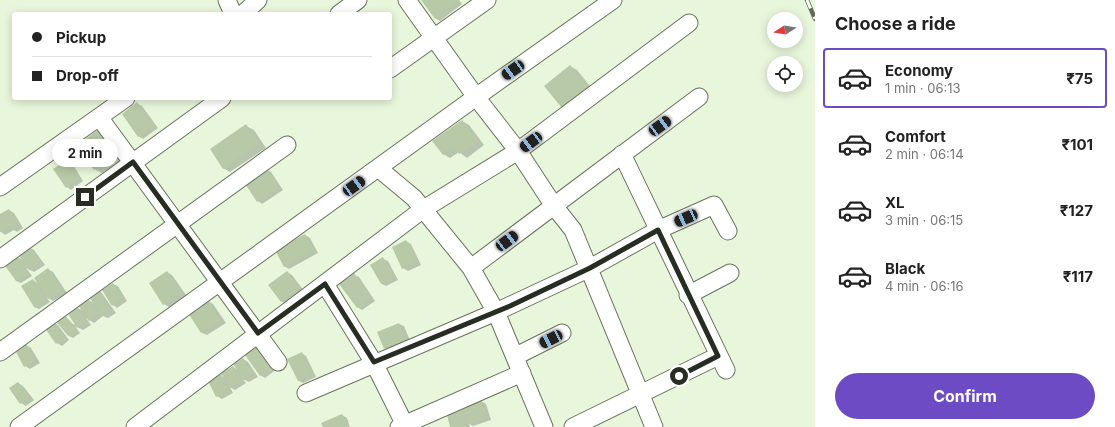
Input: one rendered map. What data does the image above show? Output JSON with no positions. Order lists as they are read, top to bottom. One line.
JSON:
{"north":"left","page":{"heading":"Choose a ride","banner":["Pickup","Drop-off"],"list":[{"name":"Economy","note":"1 min · 06:13","value":"₹75"},{"name":"Comfort","note":"2 min · 06:14","value":"₹101"},{"name":"XL","note":"3 min · 06:15","value":"₹127"},{"name":"Black","note":"4 min · 06:16","value":"₹117"}],"bubble":"2 min","buttons":"Confirm"}}
